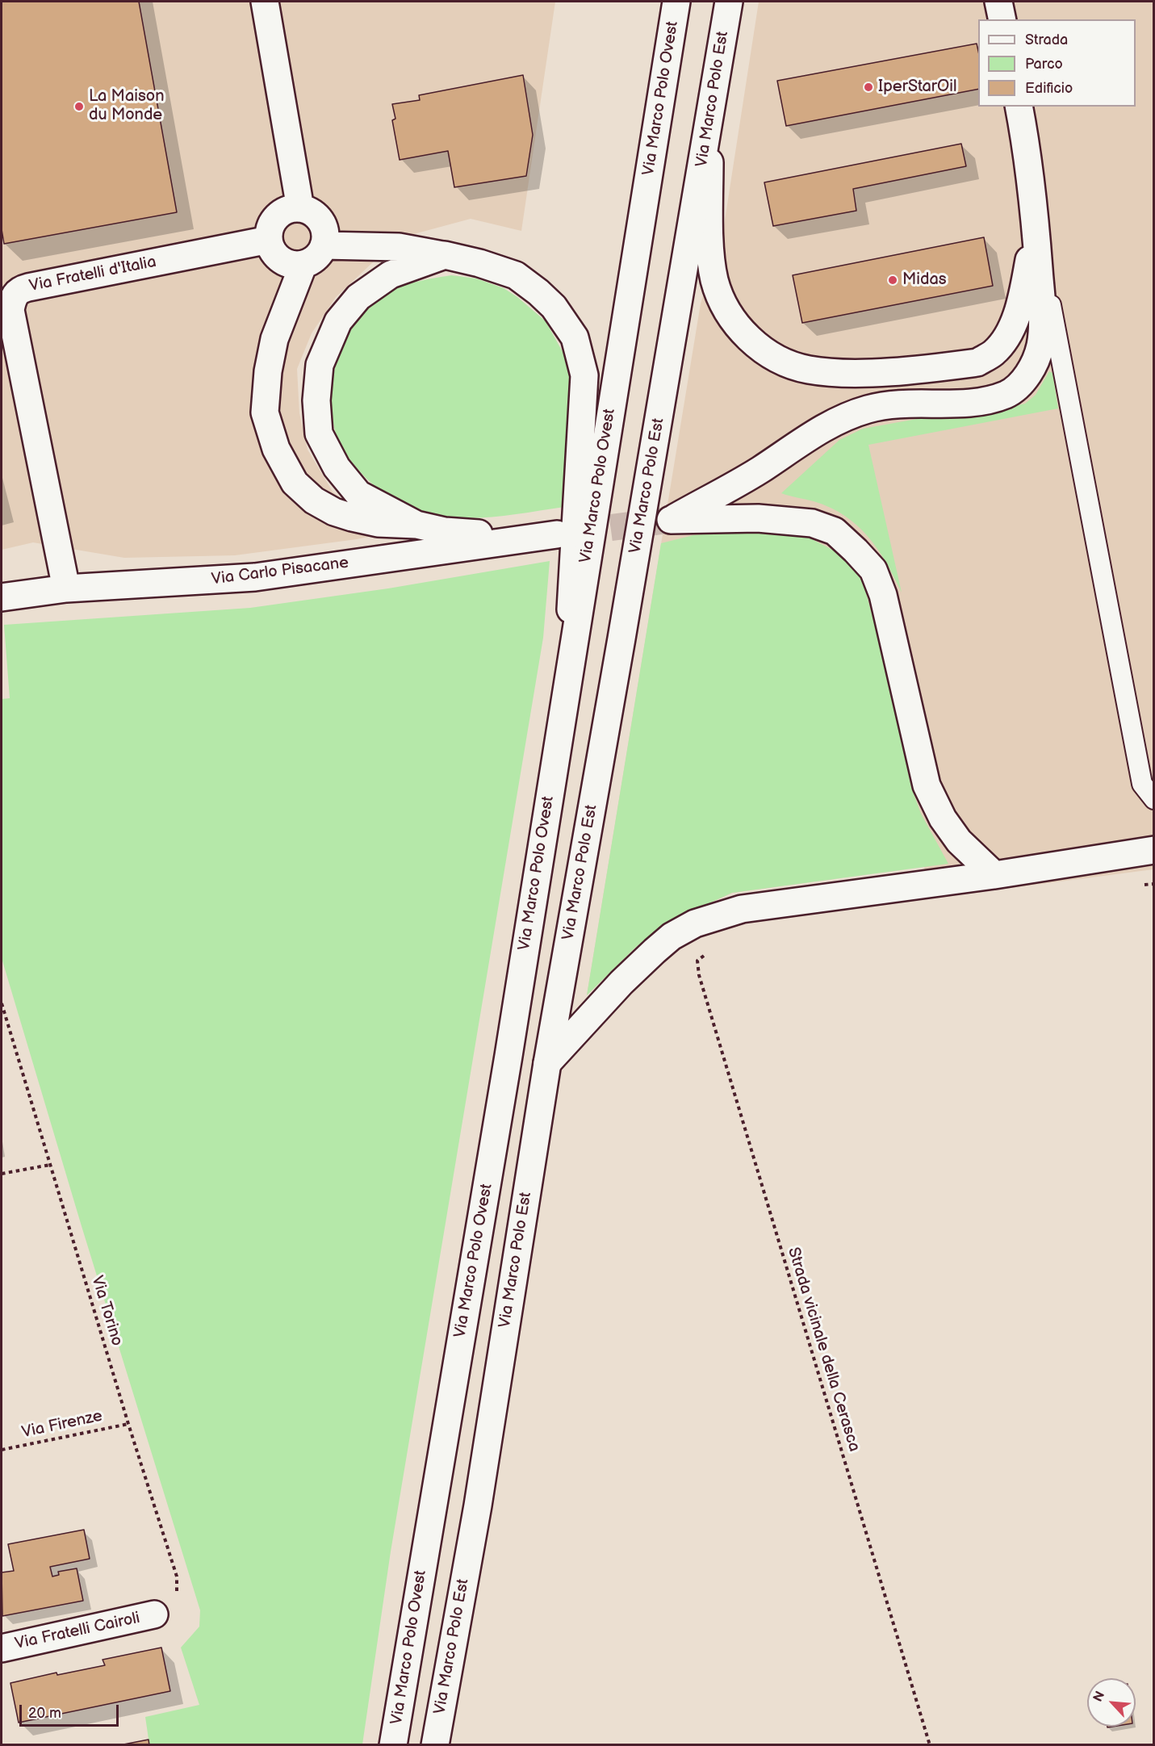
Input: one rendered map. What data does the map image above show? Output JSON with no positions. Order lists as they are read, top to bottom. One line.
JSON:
{"streets":{"street":["Via Marco Polo Ovest","Via Marco Polo Est","Via Fratelli d'Italia","Via Carlo Pisacane","Via Fratelli Cairoli"],"path":["Via Torino","Strada vicinale della Cerasca","Via Firenze"]},"crossings":[["Via Fratelli d'Italia","Via Carlo Pisacane"],["Via Torino","Via Firenze"],["Via Torino","Via Fratelli Cairoli"]],"places":["IperStarOil","La Maison du Monde","Midas"],"legend":["Strada","Parco","Edificio"],"scale_bar":"20 m","north":"top left"}
